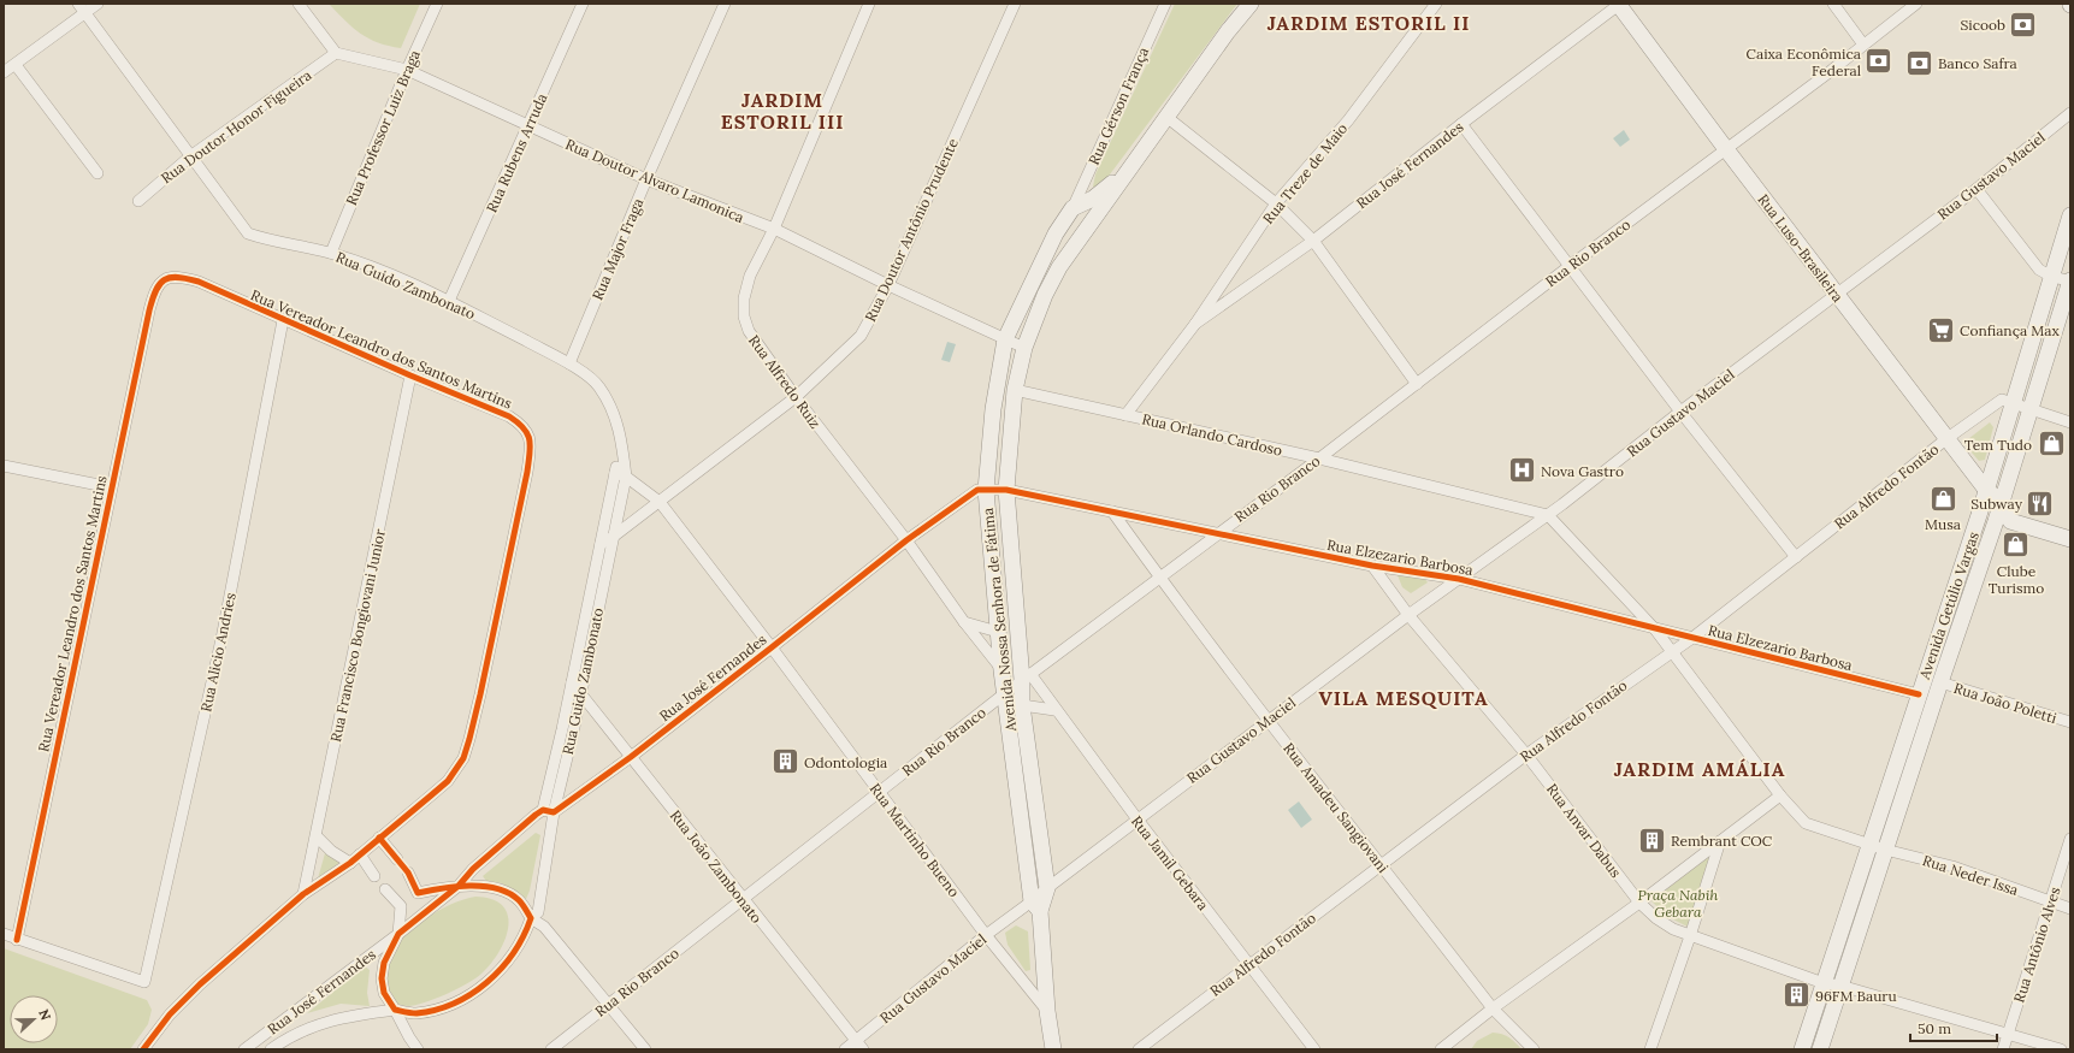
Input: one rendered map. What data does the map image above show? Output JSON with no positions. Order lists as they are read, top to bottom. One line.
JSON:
{"streets":{"street":["Rua Gérson França","Rua Doutor Honor Figueira","Rua Professor Luiz Braga","Rua Rubens Arruda","Rua José Fernandes","Rua Treze de Maio","Rua Gustavo Maciel","Rua Doutor Alvaro Lamonica","Rua Doutor Antônio Prudente","Rua Luso-Brasileira","Rua Major Fraga","Rua Rio Branco","Rua Guido Zambonato","Rua Vereador Leandro dos Santos Martins","Rua Alfredo Ruiz","Rua Orlando Cardoso","Rua Alfredo Fontão","Rua Elzezario Barbosa","Avenida Getúlio Vargas","Avenida Nossa Senhora de Fátima","Rua Francisco Bongiovani Junior","Rua Alicio Andries","Rua João Poletti","Rua Amadeu Sangiovani","Rua Anvar Dabus","Rua Martinho Bueno","Rua Jamil Gebara","Rua João Zambonato","Rua Neder Issa","Rua Antônio Alves"]},"crossings":[["Rua Gérson França","Avenida Nossa Senhora de Fátima"],["Rua Doutor Honor Figueira","Rua Doutor Alvaro Lamonica"],["Rua Doutor Honor Figueira","Rua Guido Zambonato"],["Rua Professor Luiz Braga","Rua Doutor Alvaro Lamonica"],["Rua Professor Luiz Braga","Rua Guido Zambonato"],["Rua Rubens Arruda","Rua Doutor Alvaro Lamonica"],["Rua Rubens Arruda","Rua Guido Zambonato"],["Rua José Fernandes","Rua Treze de Maio"],["Rua José Fernandes","Rua Luso-Brasileira"],["Rua José Fernandes","Rua Guido Zambonato"],["Rua José Fernandes","Rua Alfredo Ruiz"],["Rua José Fernandes","Rua Elzezario Barbosa"],["Rua José Fernandes","Avenida Nossa Senhora de Fátima"],["Rua José Fernandes","Rua Martinho Bueno"],["Rua José Fernandes","Rua João Zambonato"],["Rua Treze de Maio","Rua Orlando Cardoso"],["Rua Gustavo Maciel","Rua Luso-Brasileira"],["Rua Gustavo Maciel","Rua Orlando Cardoso"],["Rua Gustavo Maciel","Rua Elzezario Barbosa"],["Rua Gustavo Maciel","Avenida Nossa Senhora de Fátima"],["Rua Gustavo Maciel","Rua Amadeu Sangiovani"],["Rua Gustavo Maciel","Rua Anvar Dabus"],["Rua Gustavo Maciel","Rua Martinho Bueno"],["Rua Gustavo Maciel","Rua Jamil Gebara"],["Rua Gustavo Maciel","Rua João Zambonato"],["Rua Gustavo Maciel","Rua Neder Issa"],["Rua Doutor Alvaro Lamonica","Rua Doutor Antônio Prudente"],["Rua Doutor Alvaro Lamonica","Rua Major Fraga"],["Rua Doutor Alvaro Lamonica","Rua Alfredo Ruiz"],["Rua Doutor Alvaro Lamonica","Avenida Nossa Senhora de Fátima"],["Rua Doutor Antônio Prudente","Rua Guido Zambonato"],["Rua Doutor Antônio Prudente","Rua Alfredo Ruiz"],["Rua Doutor Antônio Prudente","Rua Martinho Bueno"],["Rua Luso-Brasileira","Rua Rio Branco"],["Rua Luso-Brasileira","Rua Alfredo Fontão"],["Rua Luso-Brasileira","Avenida Getúlio Vargas"],["Rua Major Fraga","Rua Guido Zambonato"],["Rua Rio Branco","Rua Orlando Cardoso"],["Rua Rio Branco","Rua Elzezario Barbosa"],["Rua Rio Branco","Avenida Nossa Senhora de Fátima"],["Rua Rio Branco","Rua Amadeu Sangiovani"],["Rua Rio Branco","Rua Martinho Bueno"],["Rua Rio Branco","Rua Jamil Gebara"],["Rua Rio Branco","Rua João Zambonato"],["Rua Guido Zambonato","Rua Martinho Bueno"],["Rua Guido Zambonato","Rua João Zambonato"],["Rua Vereador Leandro dos Santos Martins","Rua Francisco Bongiovani Junior"],["Rua Vereador Leandro dos Santos Martins","Rua Alicio Andries"],["Rua Orlando Cardoso","Avenida Nossa Senhora de Fátima"],["Rua Orlando Cardoso","Rua Neder Issa"],["Rua Alfredo Fontão","Rua Elzezario Barbosa"],["Rua Alfredo Fontão","Avenida Getúlio Vargas"],["Rua Alfredo Fontão","Rua Amadeu Sangiovani"],["Rua Alfredo Fontão","Rua Anvar Dabus"],["Rua Alfredo Fontão","Rua Jamil Gebara"],["Rua Alfredo Fontão","Rua Neder Issa"],["Rua Elzezario Barbosa","Avenida Getúlio Vargas"],["Rua Elzezario Barbosa","Avenida Nossa Senhora de Fátima"],["Rua Elzezario Barbosa","Rua Amadeu Sangiovani"],["Rua Elzezario Barbosa","Rua Anvar Dabus"],["Rua Elzezario Barbosa","Rua Neder Issa"],["Avenida Getúlio Vargas","Rua João Poletti"],["Avenida Getúlio Vargas","Rua Anvar Dabus"],["Avenida Getúlio Vargas","Rua Neder Issa"],["Avenida Nossa Senhora de Fátima","Rua Martinho Bueno"],["Avenida Nossa Senhora de Fátima","Rua Jamil Gebara"],["Rua Anvar Dabus","Rua Antônio Alves"],["Rua Neder Issa","Rua Antônio Alves"]],"districts":["JARDIM ESTORIL II","JARDIM ESTORIL III","VILA MESQUITA","JARDIM AMÁLIA"],"parks":["Praça Nabih Gebara"],"places":{"bank":["Sicoob","Caixa Econômica Federal","Banco Safra"],"supermarket":["Confiança Max"],"shop":["Tem Tudo","Musa","Clube Turismo"],"hospital":["Nova Gastro"],"restaurant":["Subway"],"building":["Odontologia","Rembrant COC","96FM Bauru"]},"scale_bar":"50 m","north":"right"}
